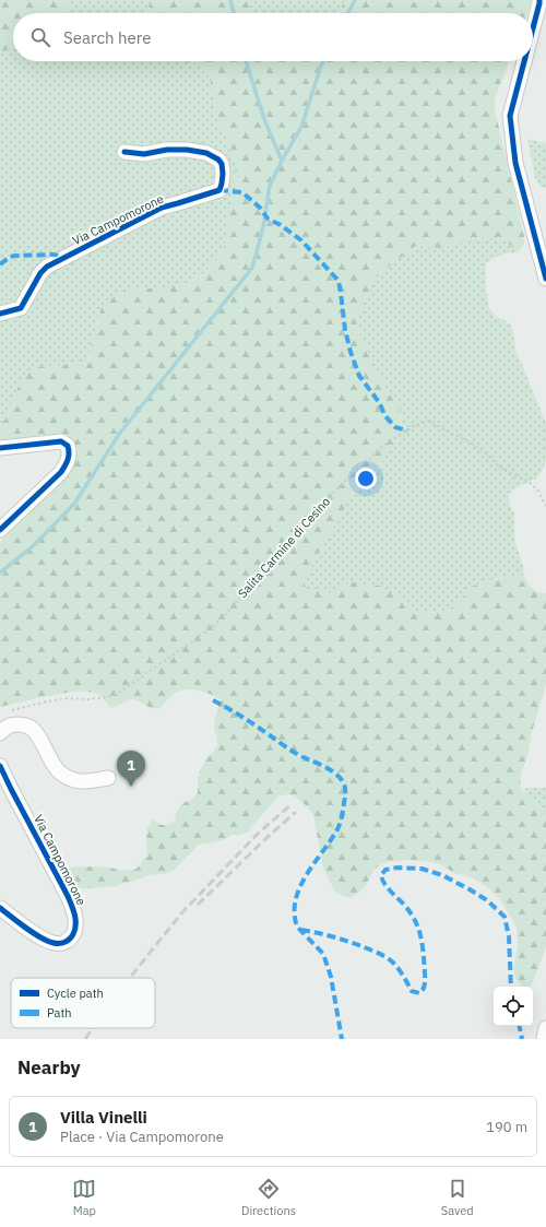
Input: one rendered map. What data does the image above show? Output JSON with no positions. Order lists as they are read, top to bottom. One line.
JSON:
{"streets":{"street":["Via Campomorone"],"path":["Salita Carmine di Cesino"]},"legend":["Cycle path","Path"],"page":{"search":"Search here","pins":"1","heading":"Nearby","list":[{"mark":"1","name":"Villa Vinelli","note":"Place · Via Campomorone","value":"190 m"}],"nav":["Map","Directions","Saved"]}}
